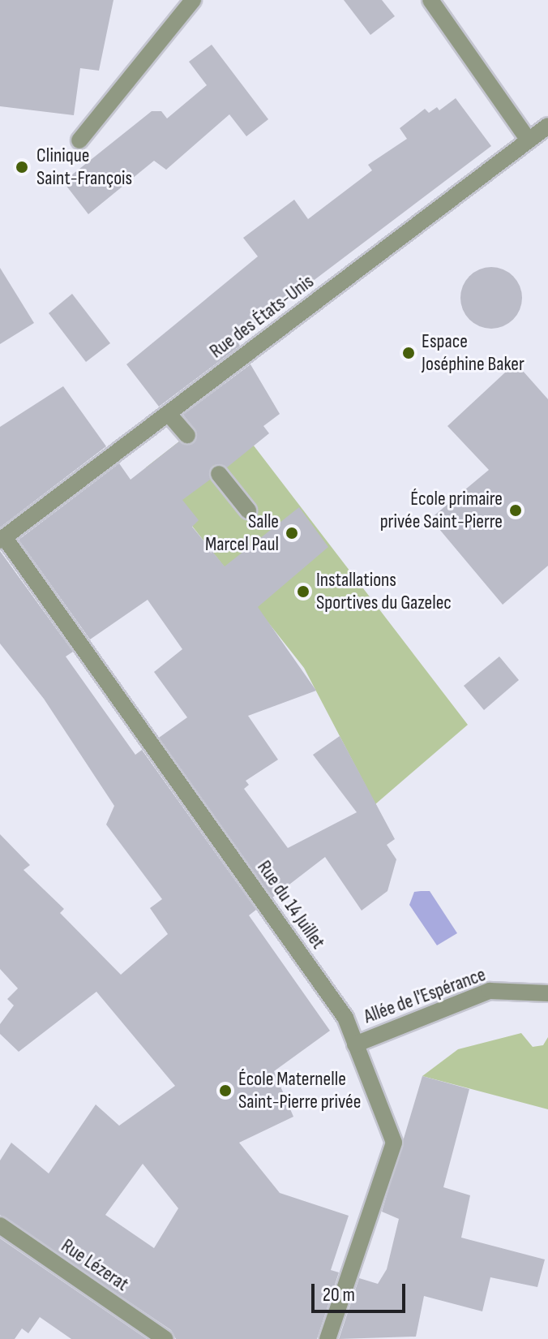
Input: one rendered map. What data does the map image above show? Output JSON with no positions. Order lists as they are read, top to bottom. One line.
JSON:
{"streets":{"street":["Rue des États-Unis","Rue du 14 Juillet","Allée de l'Espérance","Rue Lézerat"]},"crossings":[["Rue des États-Unis","Rue du 14 Juillet"],["Rue du 14 Juillet","Allée de l'Espérance"]],"places":["Clinique Saint-François","Espace Joséphine Baker","École primaire privée Saint-Pierre","Salle Marcel Paul","Installations Sportives du Gazelec","École Maternelle Saint-Pierre privée"],"scale_bar":"20 m"}
